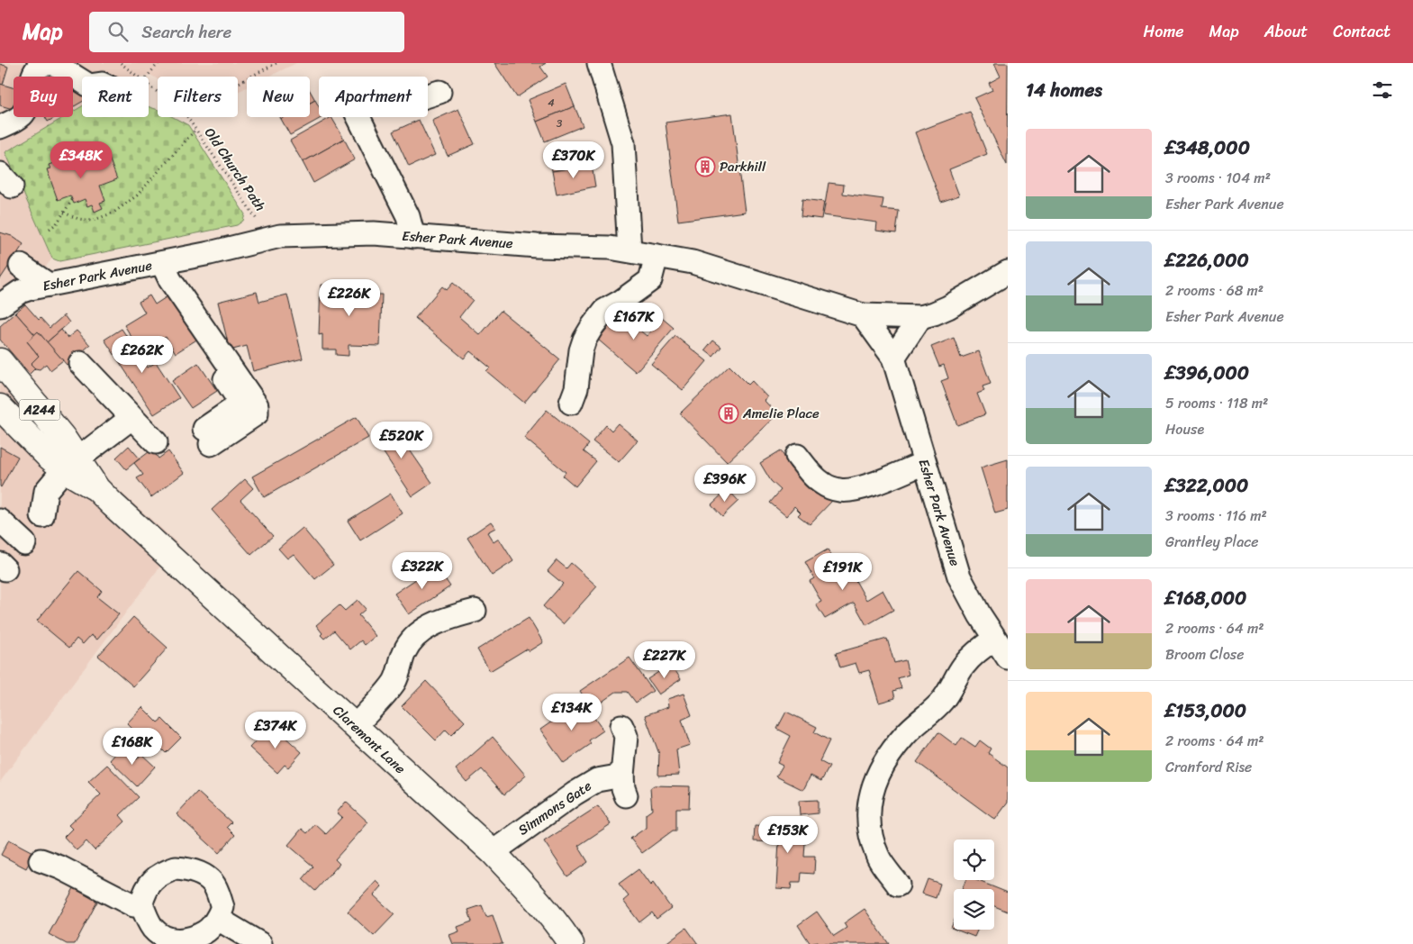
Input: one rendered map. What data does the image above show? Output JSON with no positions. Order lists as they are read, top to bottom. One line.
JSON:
{"streets":{"main road":["A244","Claremont Lane"],"street":["Esher Park Avenue","Simmons Gate"],"path":["Old Church Path"]},"crossings":[["Old Church Path","Esher Park Avenue"],["Claremont Lane","Simmons Gate"]],"places":{"building":["Parkhill","Amelie Place"]},"house_numbers":["4","3"],"page":{"header":"Map","search":"Search here","nav":["Home","Map","About","Contact"],"heading":"14 homes","chip":["Buy","Rent","Filters","New","Apartment"],"list":[{"name":"£348,000","note":"3 rooms · 104 m² · Esher Park Avenue"},{"name":"£226,000","note":"2 rooms · 68 m² · Esher Park Avenue"},{"name":"£396,000","note":"5 rooms · 118 m² · House"},{"name":"£322,000","note":"3 rooms · 116 m² · Grantley Place"},{"name":"£168,000","note":"2 rooms · 64 m² · Broom Close"},{"name":"£153,000","note":"2 rooms · 64 m² · Cranford Rise"}],"price":["£348K","£370K","£226K","£167K","£262K","£520K","£396K","£322K","£191K","£227K","£134K","£374K","£168K","£153K"]}}
